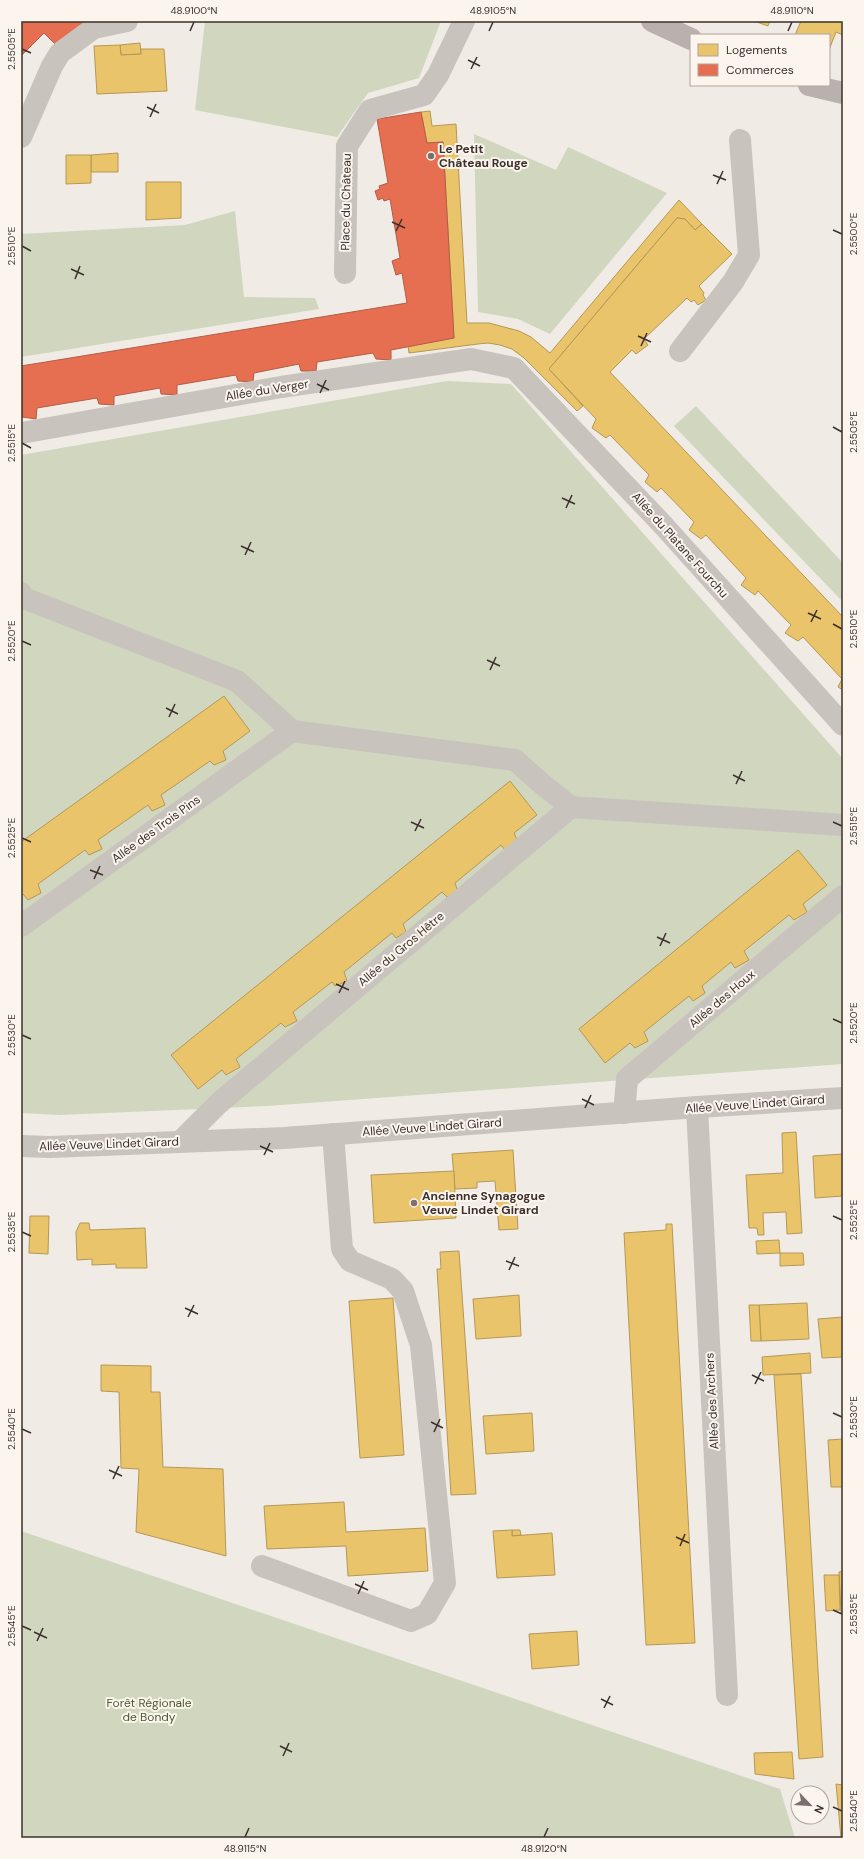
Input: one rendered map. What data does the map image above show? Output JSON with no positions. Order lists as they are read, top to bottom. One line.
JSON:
{"streets":{"street":["Place du Château","Allée du Verger","Allée du Platane Fourchu","Allée des Trois Pins","Allée du Gros Hêtre","Allée des Houx","Allée Veuve Lindet Girard","Allée des Archers"]},"crossings":[["Allée du Verger","Allée du Platane Fourchu"],["Allée du Gros Hêtre","Allée Veuve Lindet Girard"],["Allée des Houx","Allée Veuve Lindet Girard"],["Allée Veuve Lindet Girard","Allée des Archers"]],"parks":["Forêt Régionale de Bondy"],"places":["Le Petit Château Rouge","Ancienne Synagogue Veuve Lindet Girard"],"legend":["Logements","Commerces"],"north":"bottom right","coordinates":["48.9100°N","48.9105°N","48.9110°N","2.5505°E","2.5500°E","2.5510°E","2.5515°E","2.5520°E","2.5525°E","2.5530°E","2.5535°E","2.5540°E","2.5545°E","48.9115°N","48.9120°N"]}
